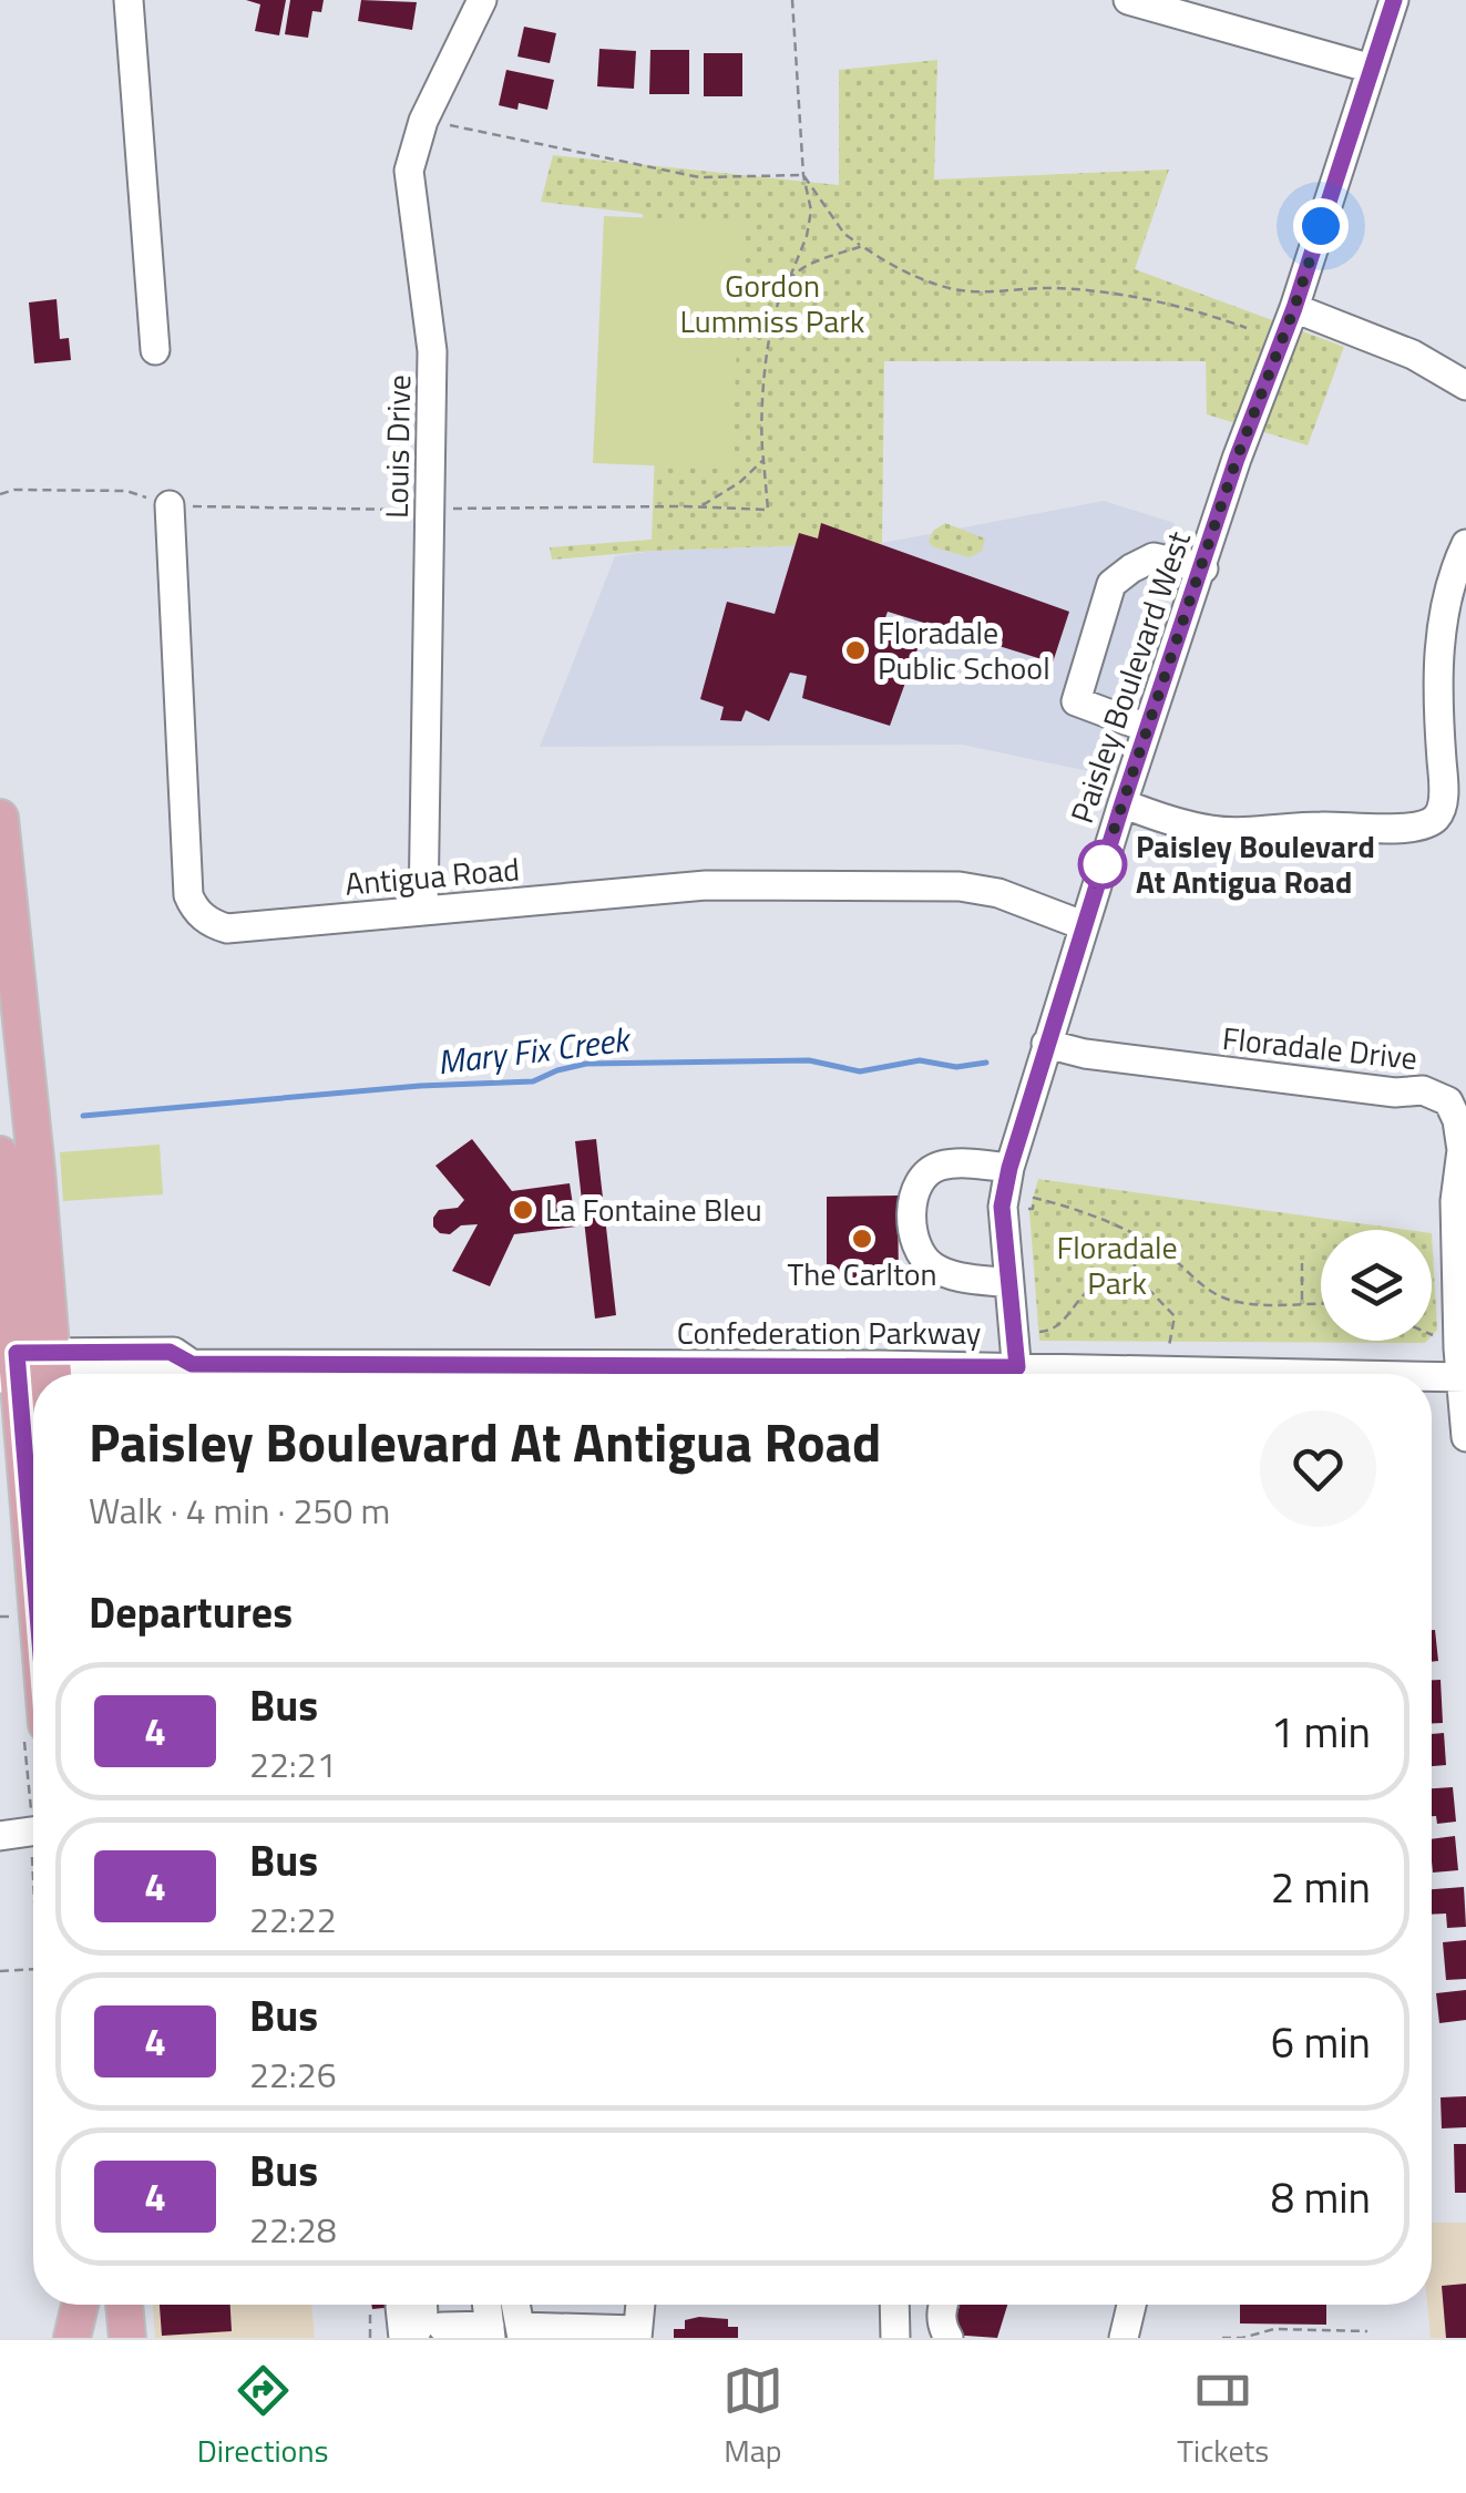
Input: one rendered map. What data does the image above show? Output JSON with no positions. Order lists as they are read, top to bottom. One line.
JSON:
{"streets":{"street":["Louis Drive","Paisley Boulevard West","Antigua Road","Floradale Drive","Confederation Parkway"]},"crossings":[["Louis Drive","Antigua Road"],["Paisley Boulevard West","Antigua Road"],["Paisley Boulevard West","Floradale Drive"],["Floradale Drive","Confederation Parkway"]],"water":["Mary Fix Creek"],"parks":["Gordon Lummiss Park","Floradale Park"],"places":["Floradale Public School","Paisley Boulevard At Antigua Road","La Fontaine Bleu","The Carlton"],"lines":["bus line 4"],"page":{"heading":[["Paisley Boulevard At Antigua Road","Walk · 4 min · 250 m"],"Departures"],"list":[{"mark":"4","name":"Bus","note":"22:21","value":"1 min"},{"mark":"4","name":"Bus","note":"22:22","value":"2 min"},{"mark":"4","name":"Bus","note":"22:26","value":"6 min"},{"mark":"4","name":"Bus","note":"22:28","value":"8 min"}],"tabs":["Directions","Map","Tickets"]}}
